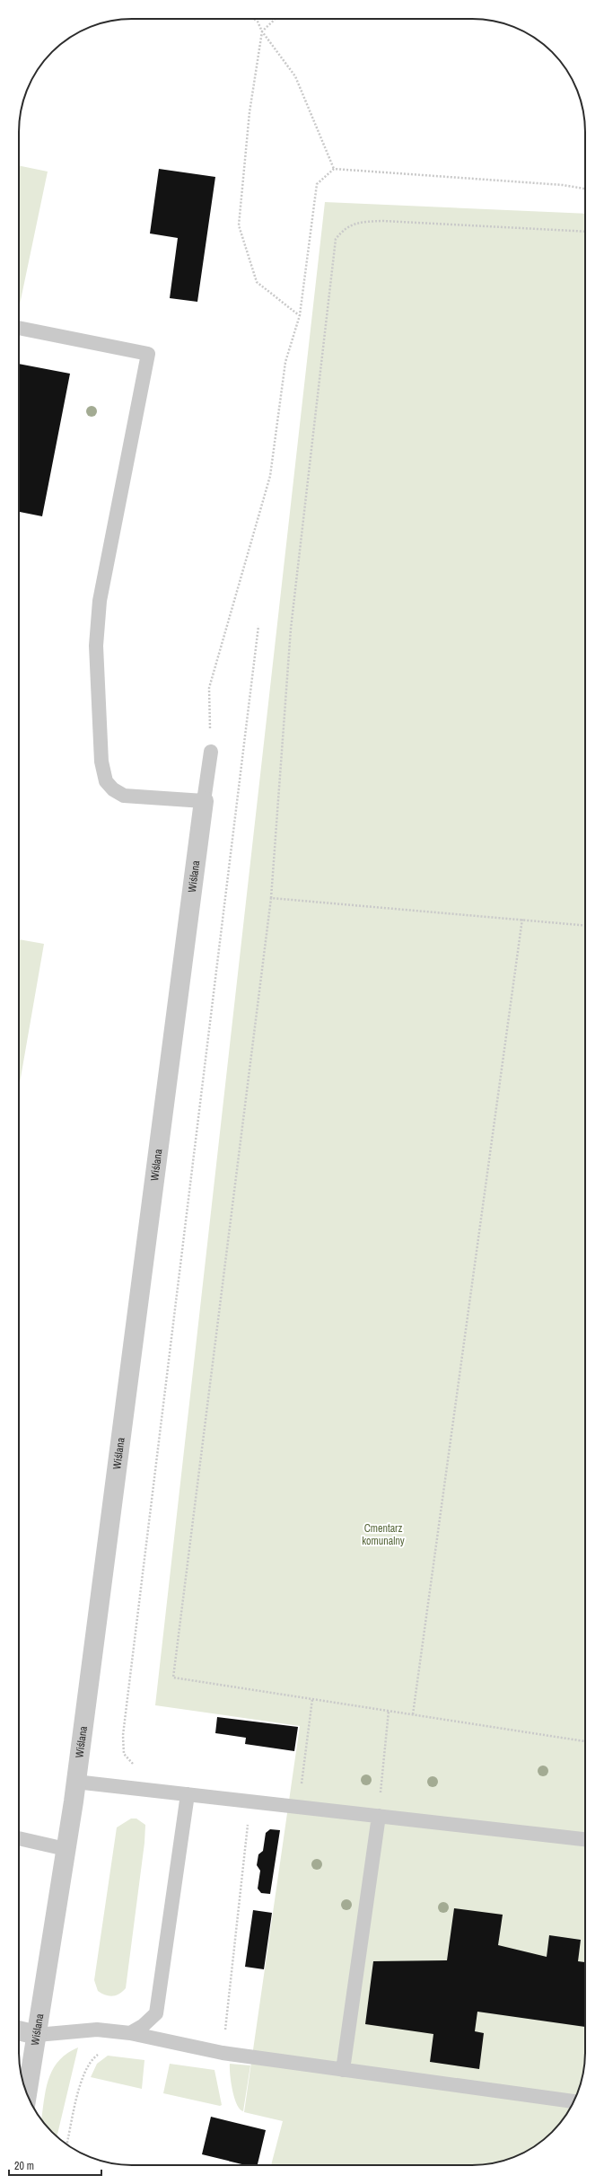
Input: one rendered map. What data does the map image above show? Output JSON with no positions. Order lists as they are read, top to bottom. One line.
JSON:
{"streets":{"street":["Wiślana"]},"parks":["Cmentarz komunalny"],"scale_bar":"20 m"}
